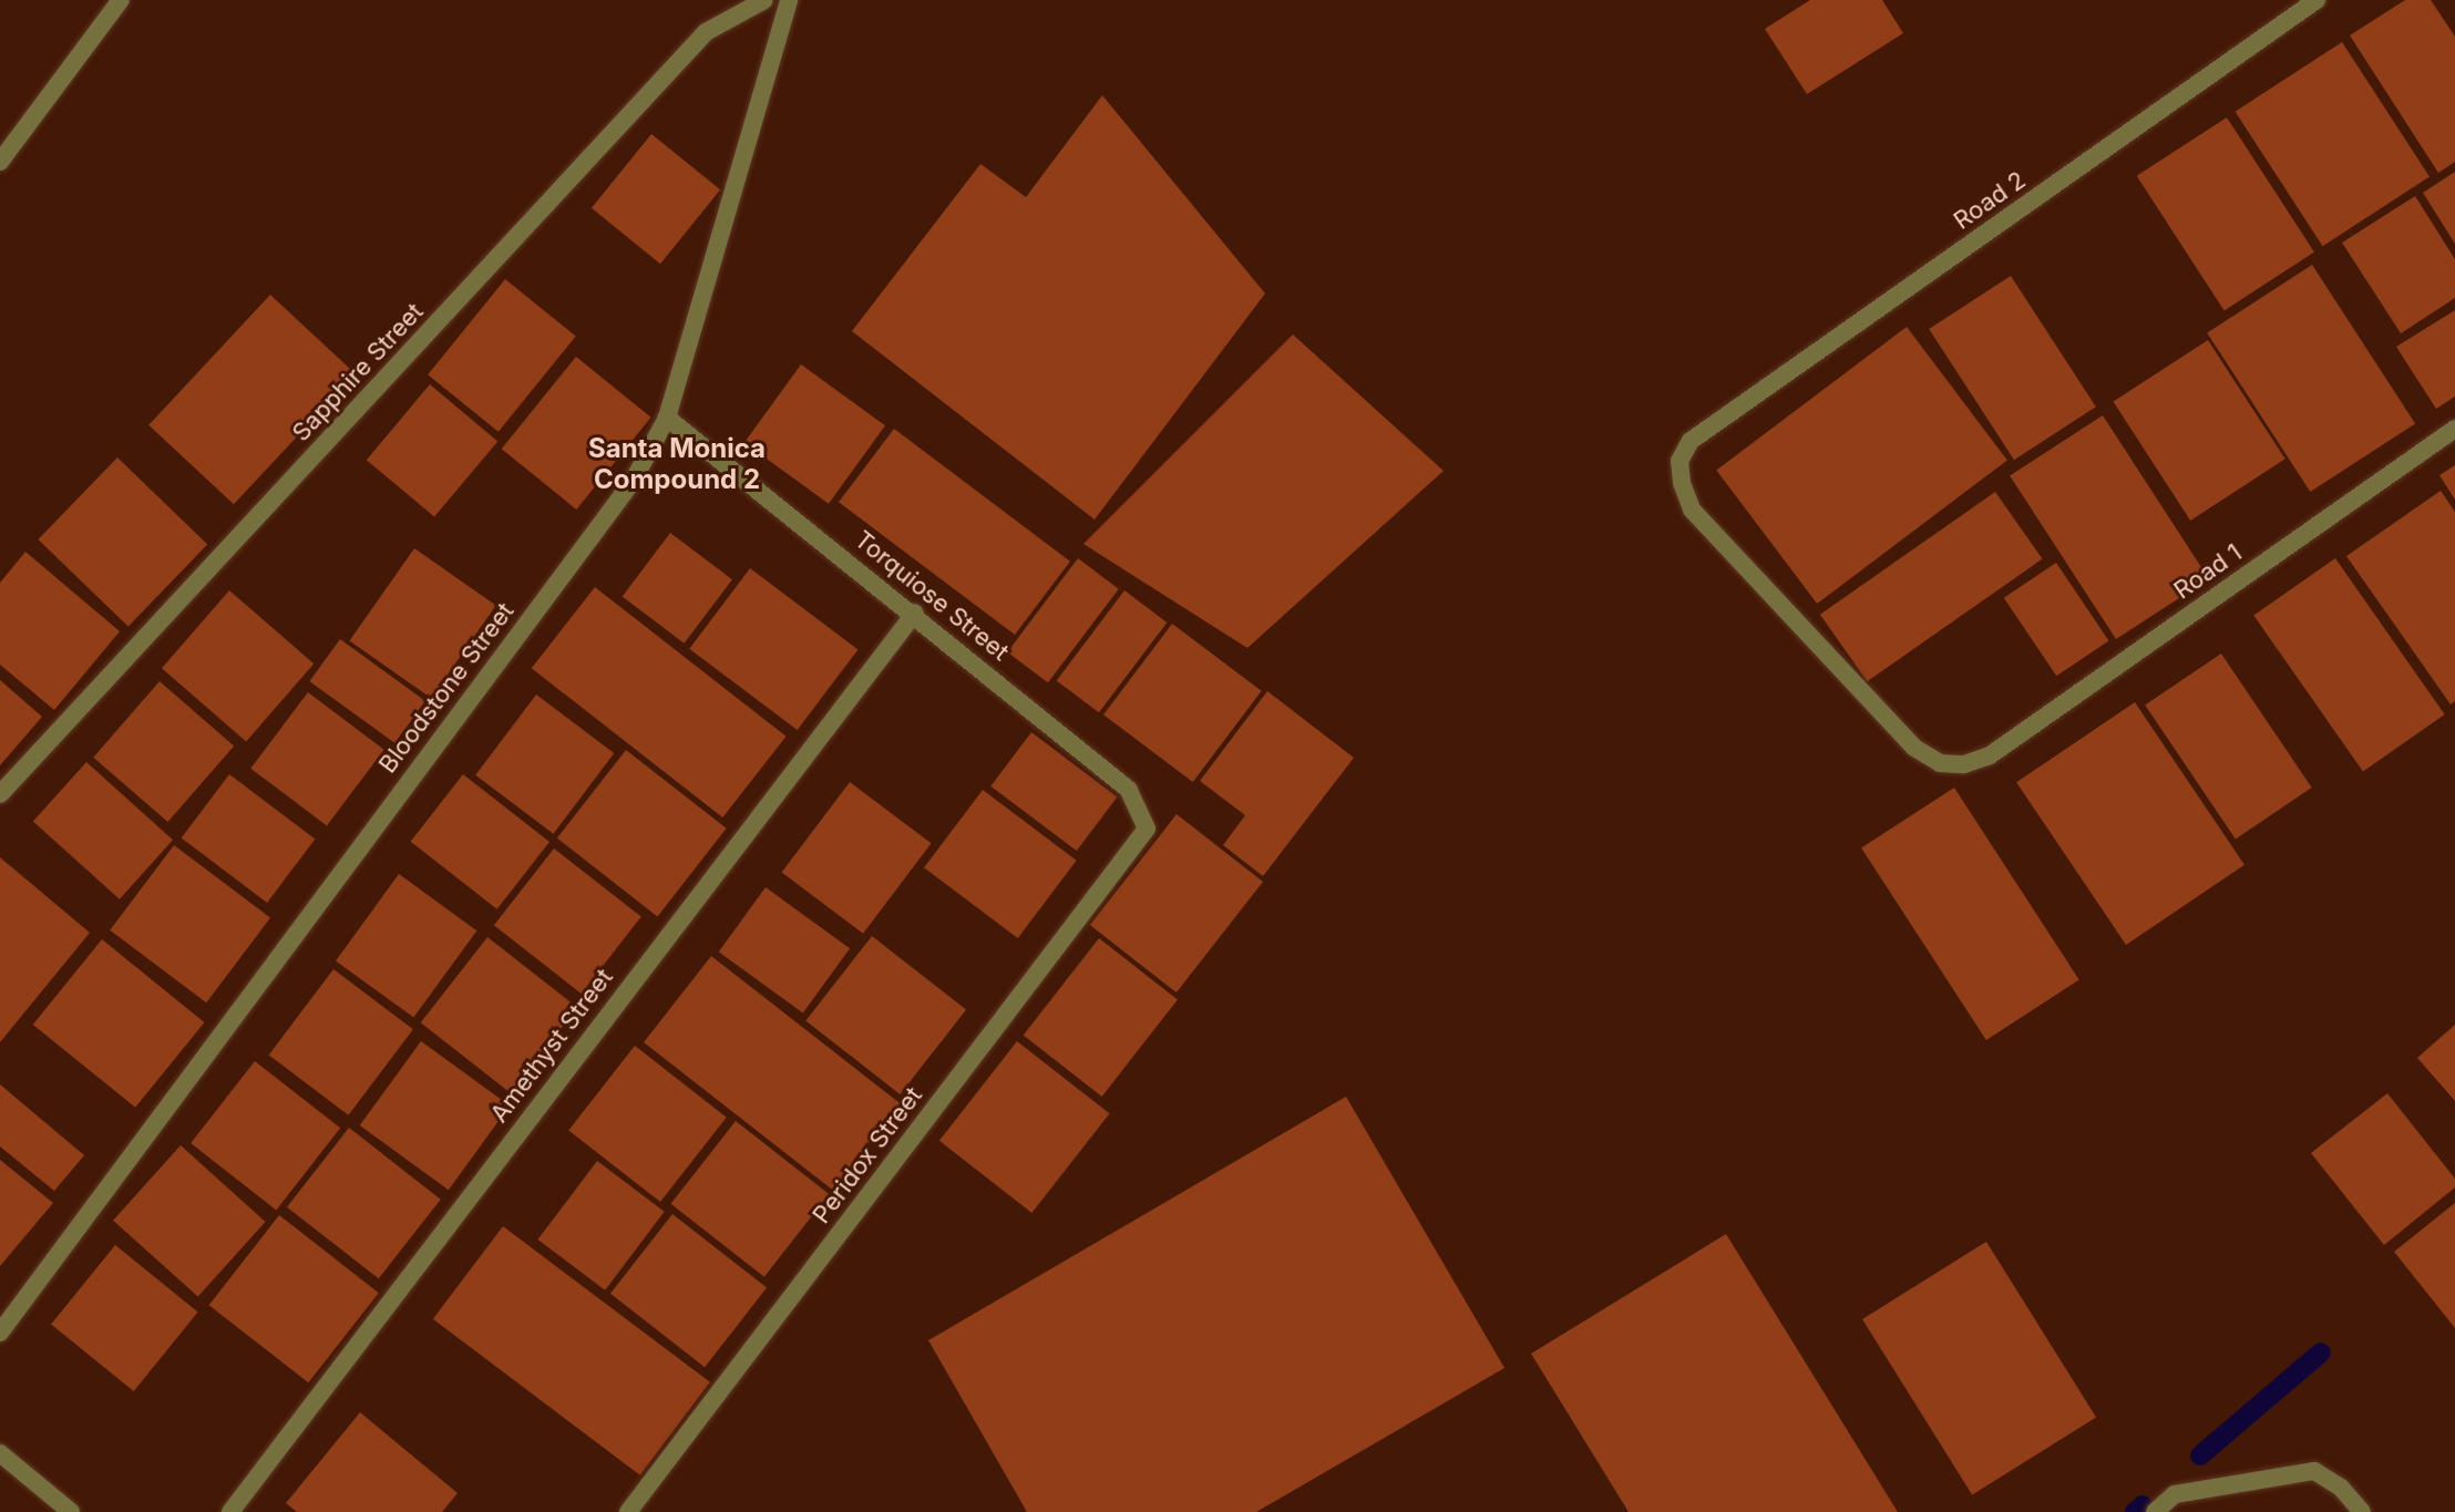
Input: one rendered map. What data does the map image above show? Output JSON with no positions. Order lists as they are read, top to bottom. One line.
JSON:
{"streets":{"street":["Road 2","Sapphire Street","Road 1","Torquiose Street","Bloodstone Street","Amethyst Street","Peridox Street"]},"crossings":[["Road 2","Road 1"],["Torquiose Street","Bloodstone Street"],["Torquiose Street","Amethyst Street"],["Torquiose Street","Peridox Street"]],"districts":["Santa Monica Compound 2"]}
